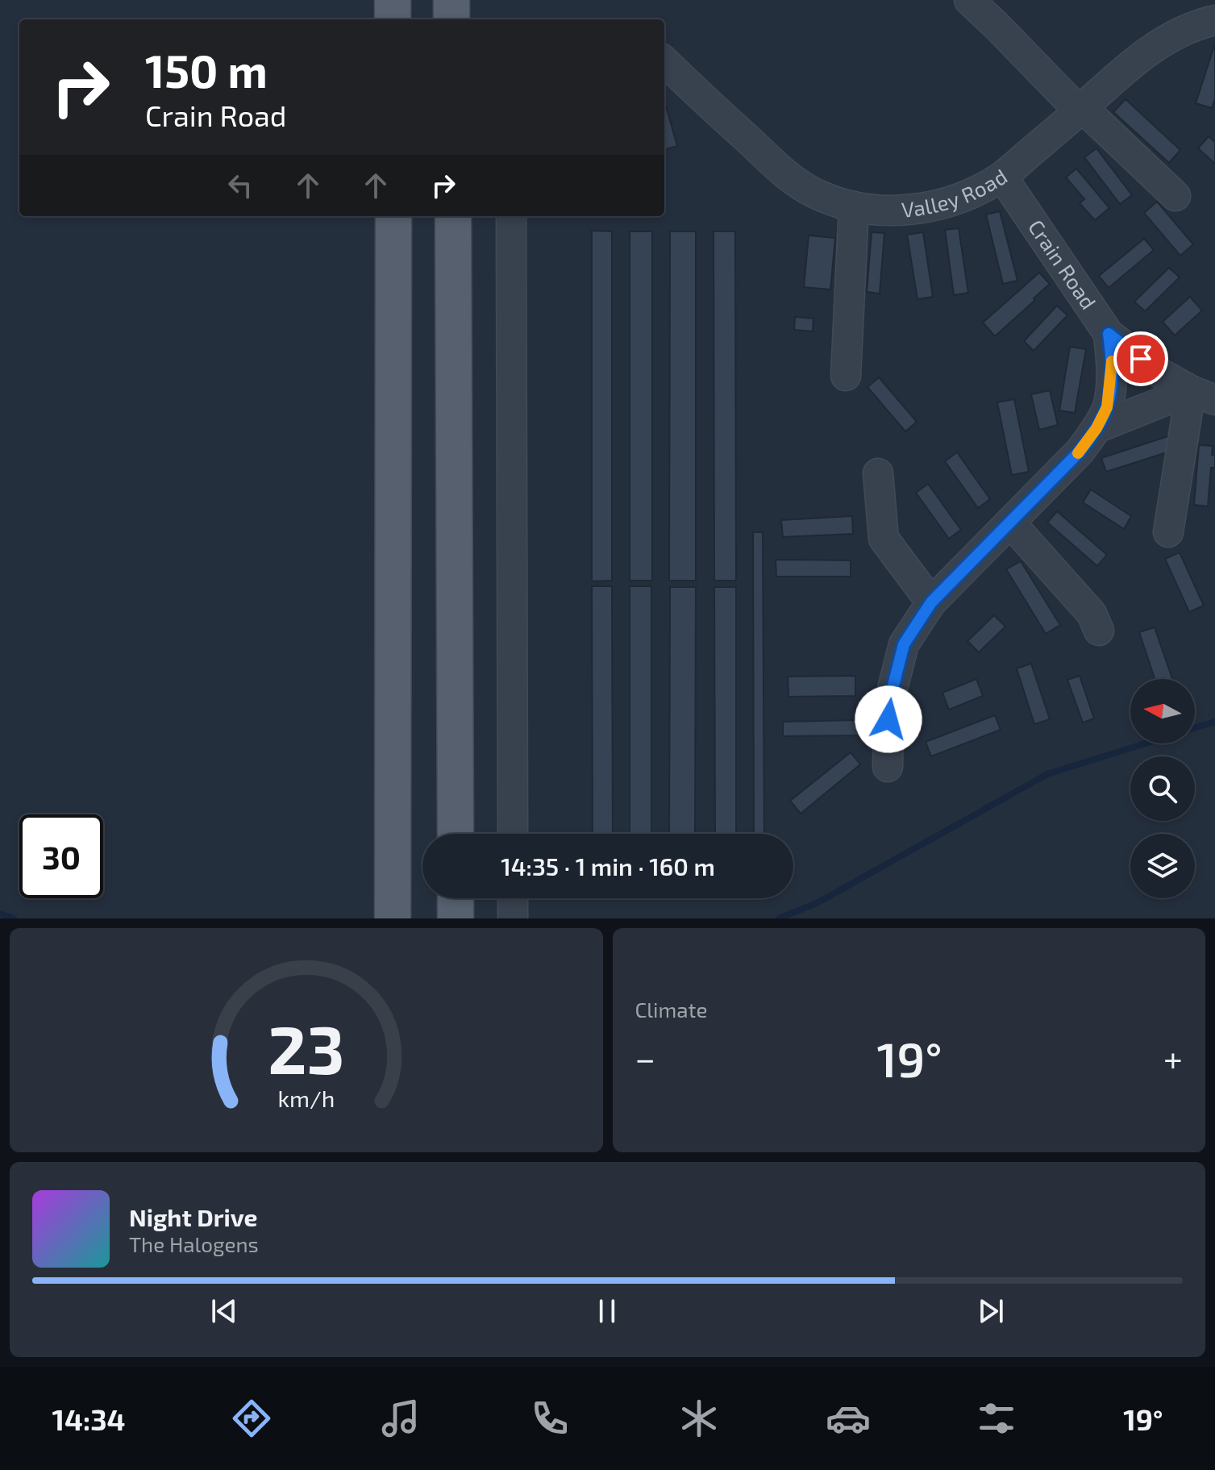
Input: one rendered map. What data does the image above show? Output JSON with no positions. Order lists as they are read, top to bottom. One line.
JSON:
{"streets":{"street":["Valley Road","Crain Road"]},"crossings":[["Valley Road","Crain Road"]],"north":"left","page":{"turn":["150 m","Crain Road"],"limit":"30","trip":"14:35 · 1 min · 160 m","tile":"Climate","heat":["−","19°","+"],"song":["Night Drive","The Halogens"],"tabs":["14:34","19°"],"gauge":["23","km/h"]}}
